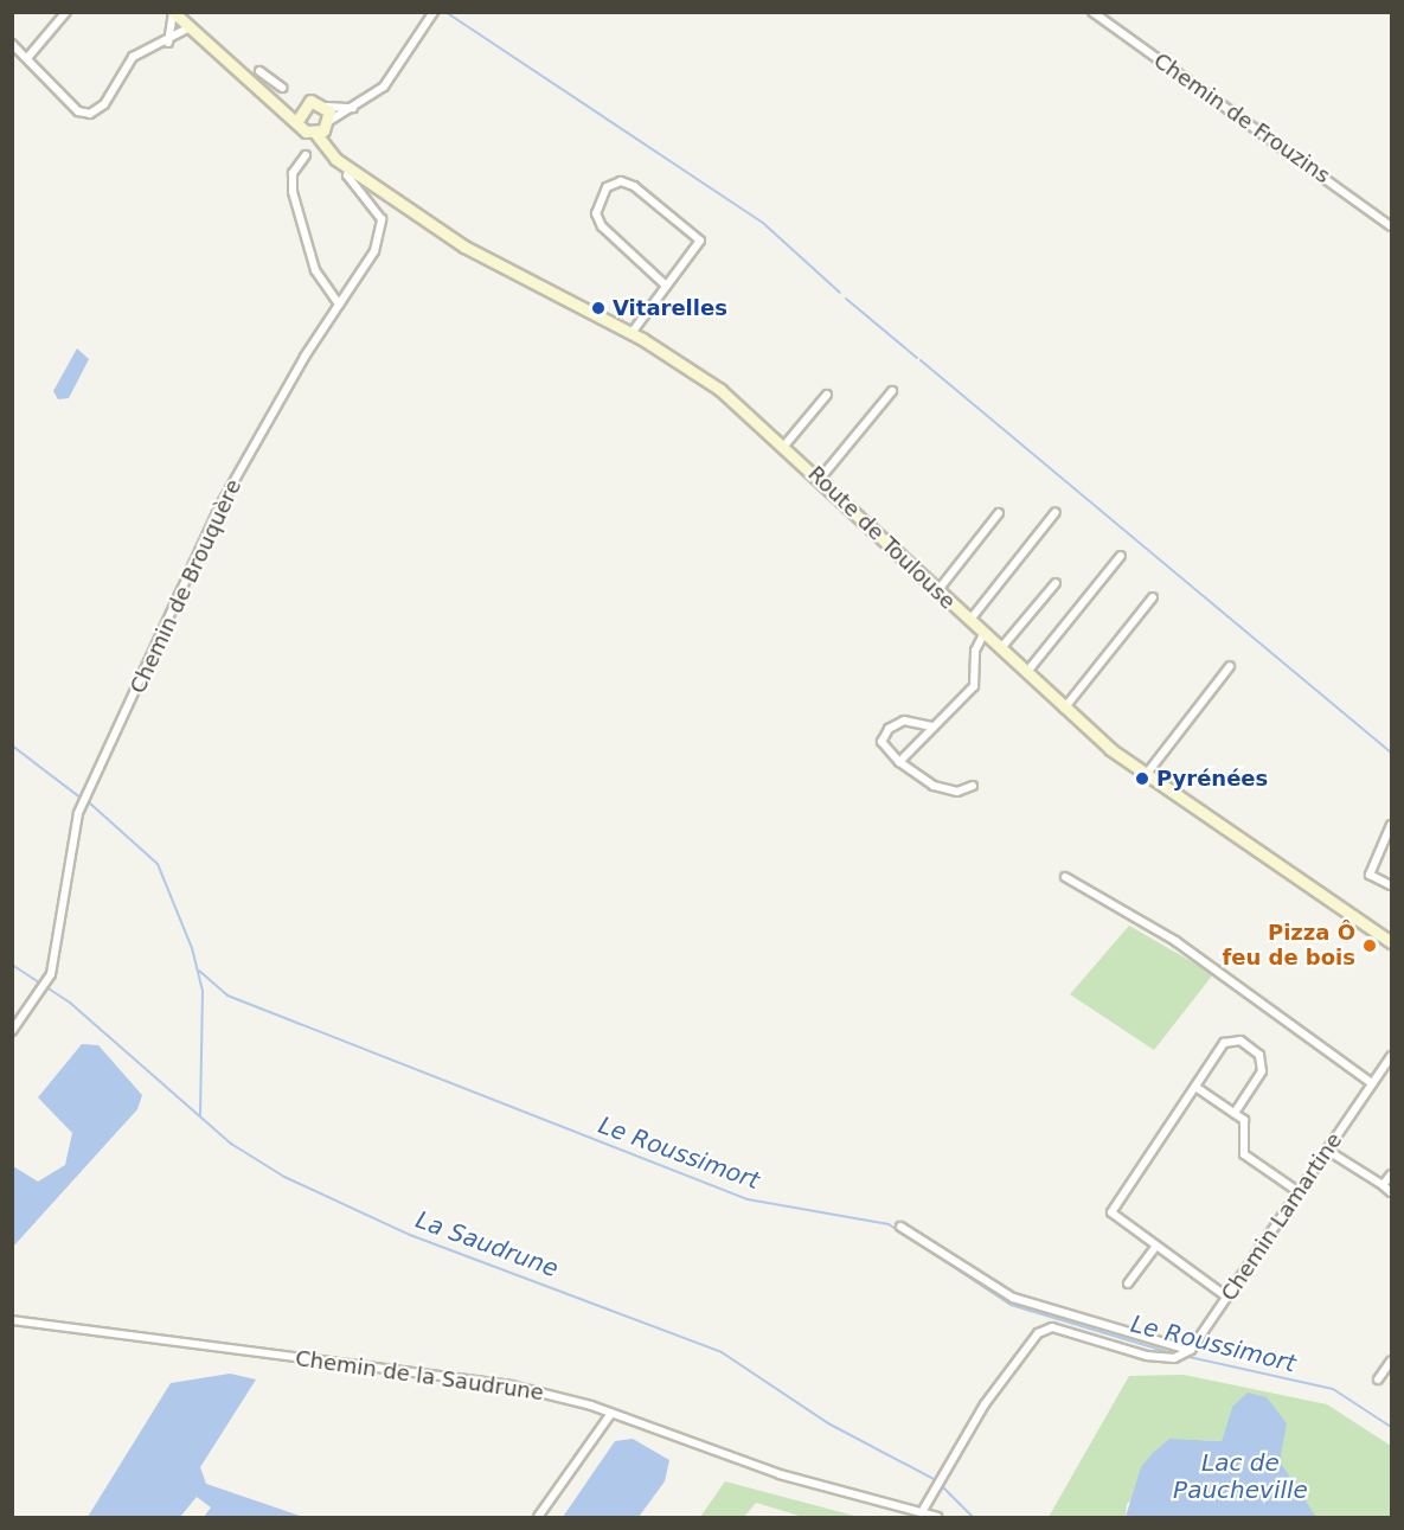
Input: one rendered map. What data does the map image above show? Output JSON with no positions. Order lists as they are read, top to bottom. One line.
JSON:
{"streets":{"main road":["Route de Toulouse"],"street":["Chemin de Frouzins","Chemin de Brouquère","Chemin Lamartine","Chemin de la Saudrune"]},"crossings":[["Route de Toulouse","Chemin de Brouquère"],["Chemin Lamartine","Chemin de la Saudrune"]],"water":["Le Roussimort","La Saudrune","Lac de Paucheville"],"places":["Vitarelles","Pyrénées","Pizza Ô feu de bois"]}
